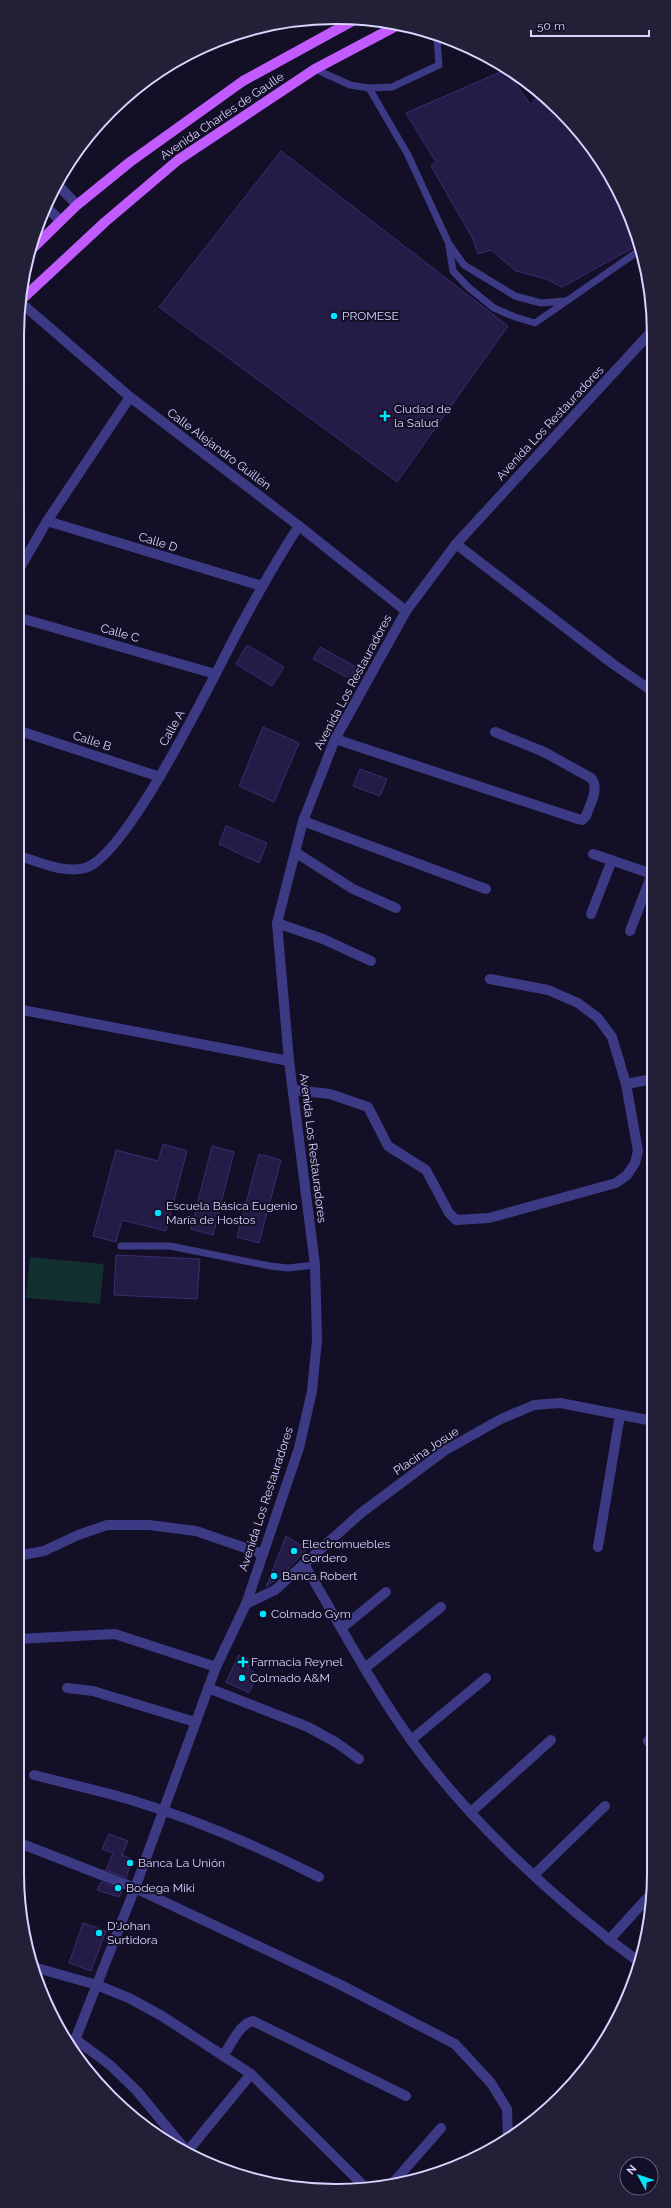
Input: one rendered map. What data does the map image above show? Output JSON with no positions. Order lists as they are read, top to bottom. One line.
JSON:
{"streets":{"main road":["Avenida Charles de Gaulle"],"street":["Avenida Los Restauradores","Calle Alejandro Guillén","Calle D","Calle C","Calle A","Calle B","Placina Josue"]},"crossings":[["Avenida Los Restauradores","Calle Alejandro Guillén"],["Avenida Los Restauradores","Placina Josue"],["Calle Alejandro Guillén","Calle A"],["Calle D","Calle A"],["Calle C","Calle A"],["Calle A","Calle B"]],"places":{"other":["PROMESE","Escuela Básica Eugenio María de Hostos","Electromuebles Cordero","Banca Robert","Colmado Gym","Colmado A&M","Banca La Unión","Bodega Miki","D'Johan Surtidora"],"health":["Ciudad de la Salud","Farmacia Reynel"]},"scale_bar":"50 m","north":"top left"}
